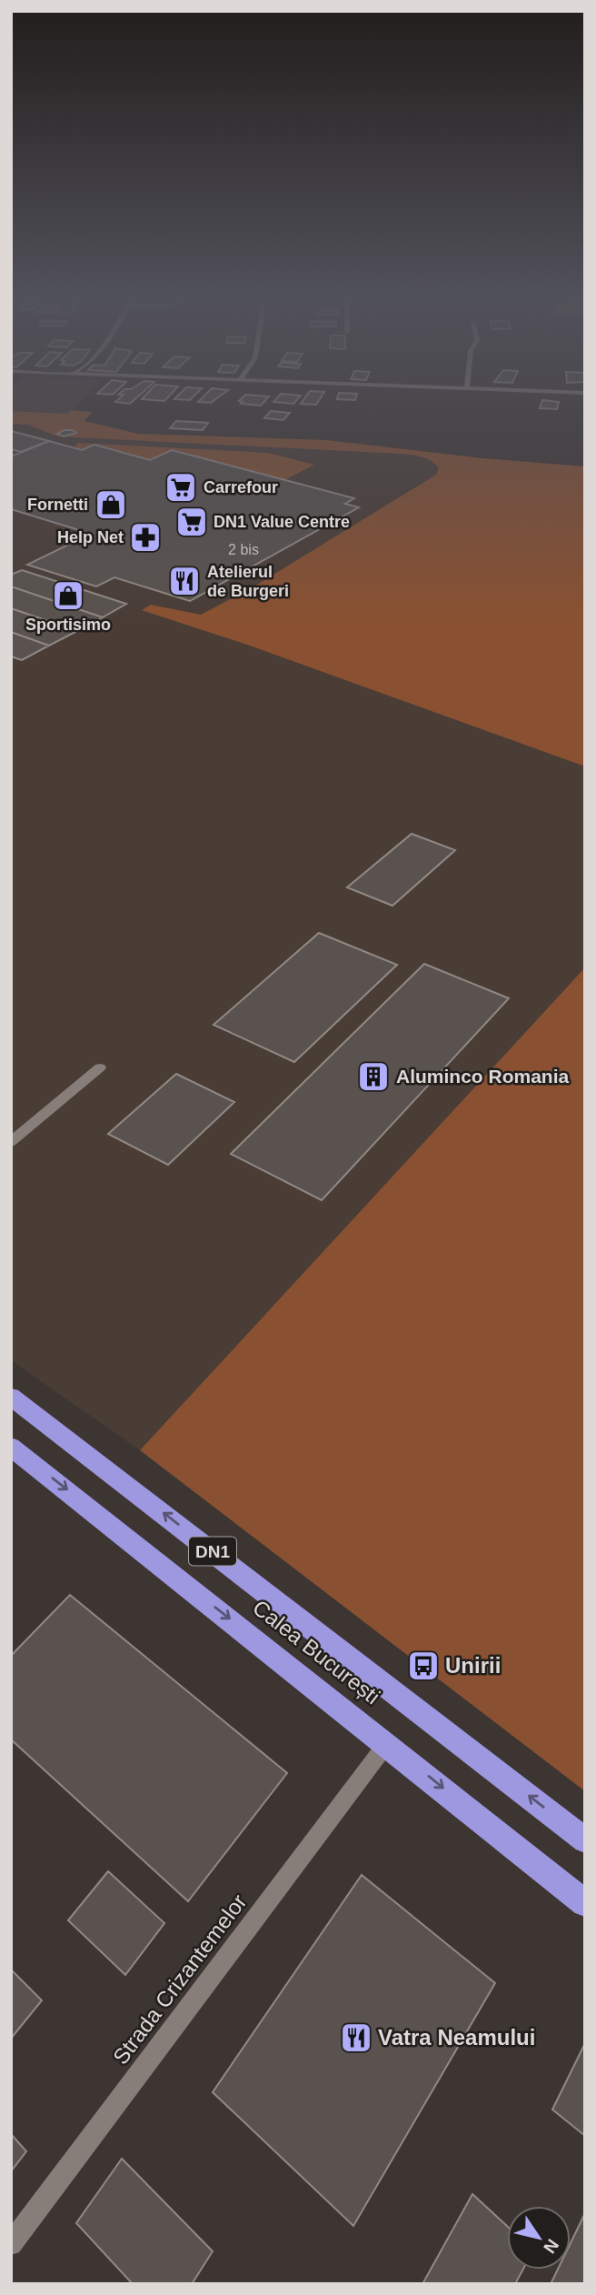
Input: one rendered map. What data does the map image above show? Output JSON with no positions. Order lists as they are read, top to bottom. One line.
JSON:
{"streets":{"highway":["DN1","Calea București"],"street":["Strada Crizantemelor"]},"crossings":[["Calea București","Strada Crizantemelor"]],"places":{"supermarket":["Carrefour","DN1 Value Centre"],"shop":["Fornetti","Sportisimo"],"pharmacy":["Help Net"],"restaurant":["Atelierul de Burgeri","Vatra Neamului"],"building":["Aluminco Romania"],"bus stop":["Unirii"]},"house_numbers":["2 bis"],"north":"bottom right"}
